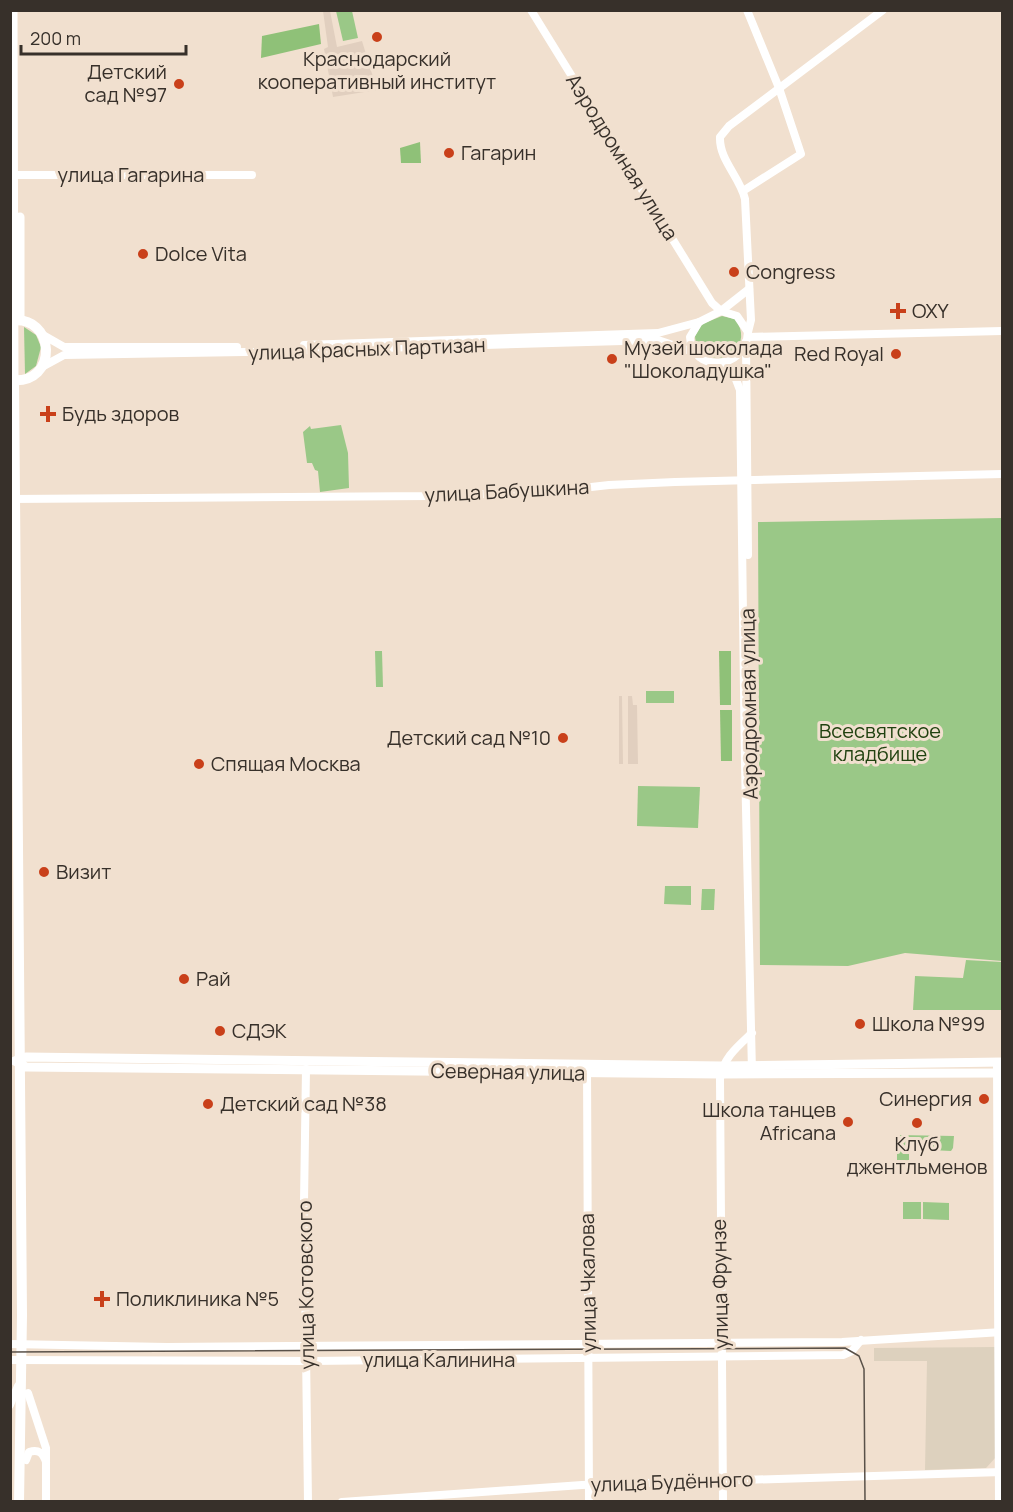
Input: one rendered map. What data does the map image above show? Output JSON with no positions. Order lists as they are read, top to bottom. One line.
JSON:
{"streets":{"main road":["Северная улица"],"street":["Аэродромная улица","улица Гагарина","улица Красных Партизан","улица Бабушкина","улица Чкалова","улица Фрунзе","улица Котовского","улица Калинина","улица Будённого"]},"crossings":[["Аэродромная улица","улица Красных Партизан"],["Аэродромная улица","улица Бабушкина"],["Аэродромная улица","Северная улица"],["Северная улица","улица Чкалова"],["Северная улица","улица Фрунзе"],["Северная улица","улица Котовского"],["улица Чкалова","улица Калинина"],["улица Чкалова","улица Будённого"],["улица Фрунзе","улица Калинина"],["улица Фрунзе","улица Будённого"],["улица Котовского","улица Калинина"]],"parks":["Всесвятское кладбище"],"places":{"other":["Краснодарский кооперативный институт","Детский сад №97","Гагарин","Dolce Vita","Congress","Red Royal","Музей шоколада \"Шоколадушка\"","Детский сад №10","Спящая Москва","Визит","Рай","Школа №99","СДЭК","Синергия","Детский сад №38","Школа танцев Africana","Клуб джентльменов"],"health":["OXY","Будь здоров","Поликлиника №5"]},"scale_bar":"200 m"}
